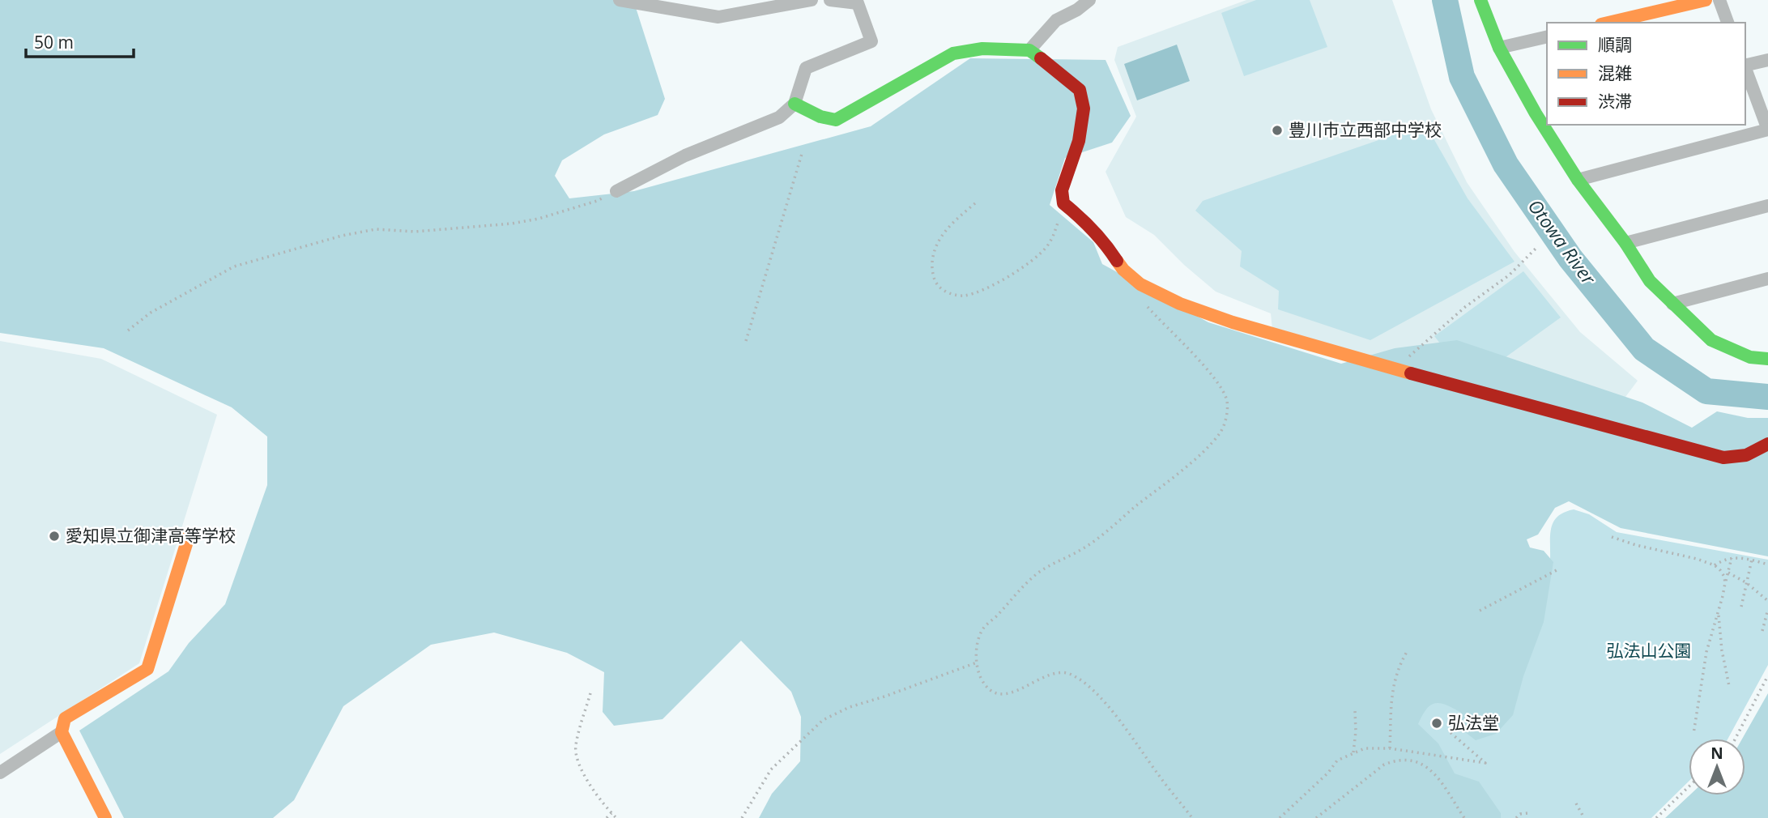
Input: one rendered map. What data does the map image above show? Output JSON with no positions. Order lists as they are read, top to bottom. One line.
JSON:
{"water":["Otowa River"],"parks":["弘法山公園"],"places":["豊川市立西部中学校","愛知県立御津高等学校","弘法堂"],"legend":["順調","混雑","渋滞"],"scale_bar":"50 m","north":"top"}
